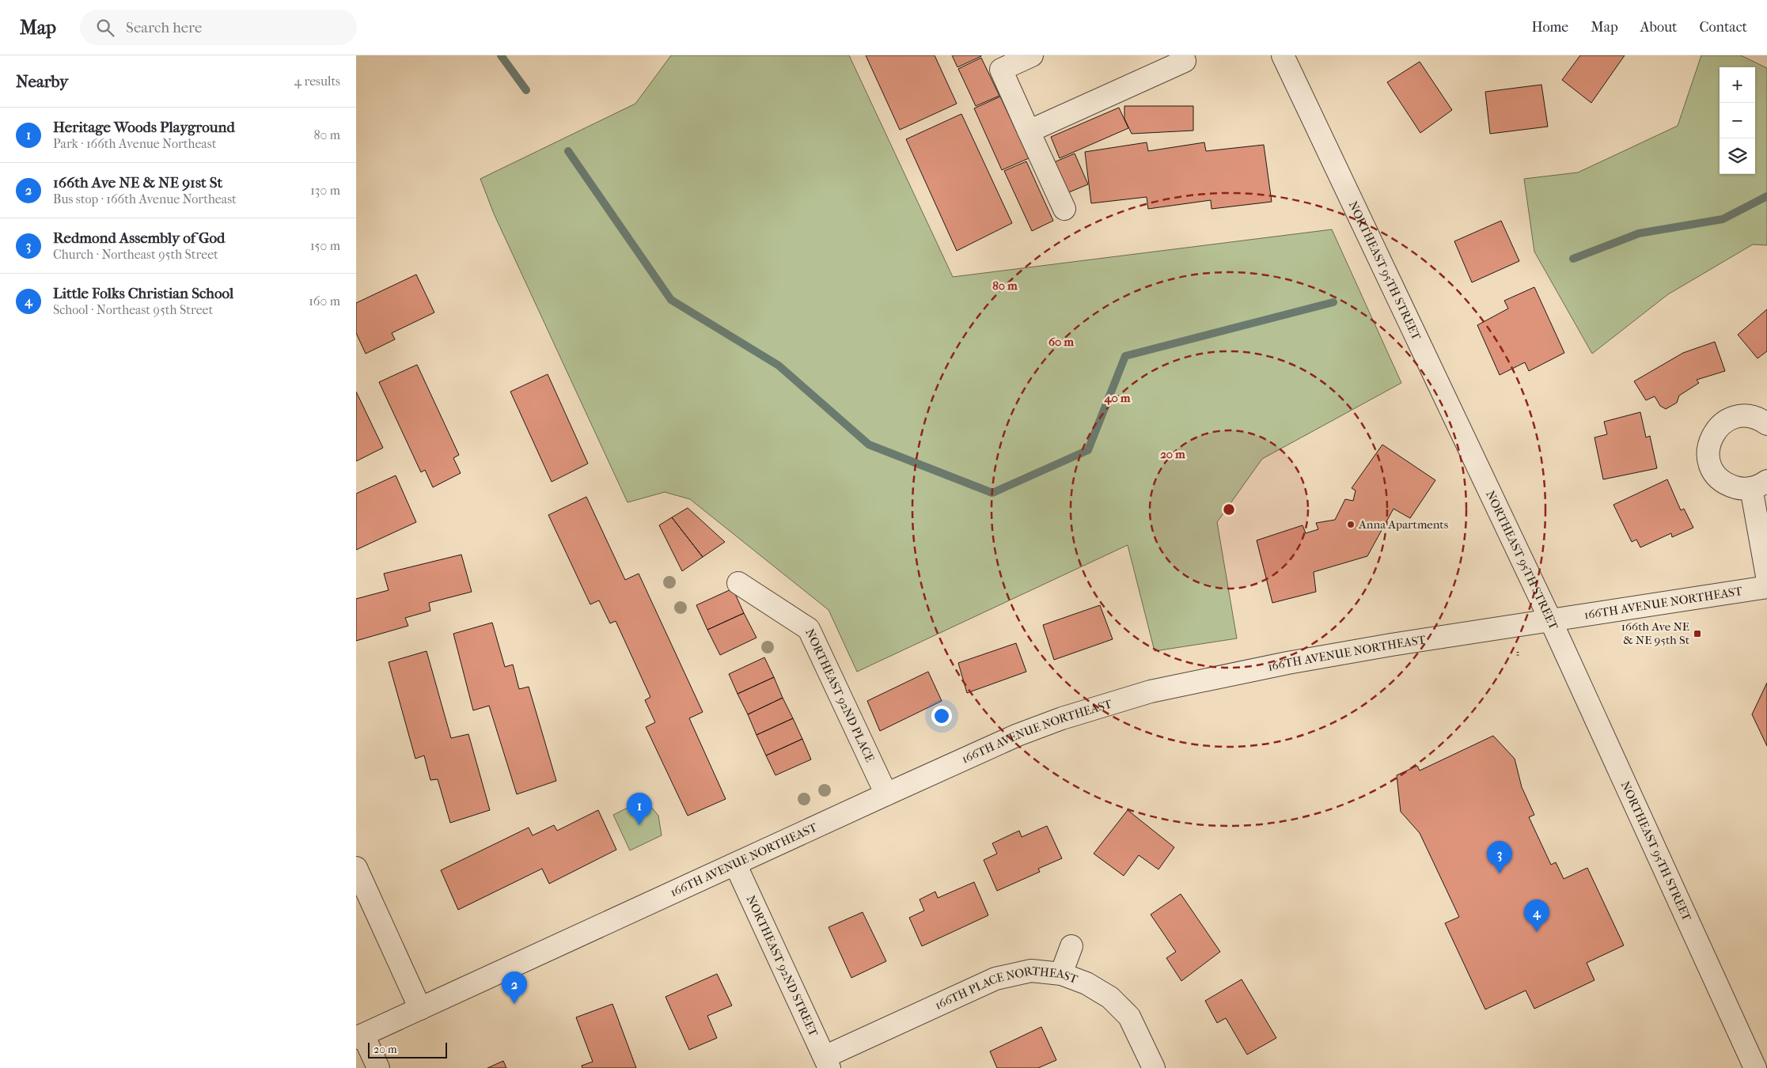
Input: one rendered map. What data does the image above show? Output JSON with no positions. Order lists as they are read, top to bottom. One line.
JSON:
{"streets":{"street":["NORTHEAST 95TH STREET","166TH AVENUE NORTHEAST","NORTHEAST 92ND PLACE","NORTHEAST 92ND STREET","166TH PLACE NORTHEAST"]},"crossings":[["NORTHEAST 95TH STREET","166TH AVENUE NORTHEAST"],["166TH AVENUE NORTHEAST","NORTHEAST 92ND PLACE"],["166TH AVENUE NORTHEAST","NORTHEAST 92ND STREET"],["NORTHEAST 92ND STREET","166TH PLACE NORTHEAST"]],"places":{"other":["Anna Apartments"],"transit":["166th Ave NE & NE 95th St"]},"scale_bar":"20 m","page":{"header":"Map","search":"Search here","nav":["Home","Map","About","Contact"],"heading":["Nearby","4 results"],"map_buttons":["+","−"],"list":[{"mark":"1","name":"Heritage Woods Playground","note":"Park · 166th Avenue Northeast","value":"80 m"},{"mark":"2","name":"166th Ave NE & NE 91st St","note":"Bus stop · 166th Avenue Northeast","value":"130 m"},{"mark":"3","name":"Redmond Assembly of God","note":"Church · Northeast 95th Street","value":"150 m"},{"mark":"4","name":"Little Folks Christian School","note":"School · Northeast 95th Street","value":"160 m"}],"pins":["1","3","4","2"],"scale":"20 m"},"rings":["80 m","60 m","40 m","20 m"]}
